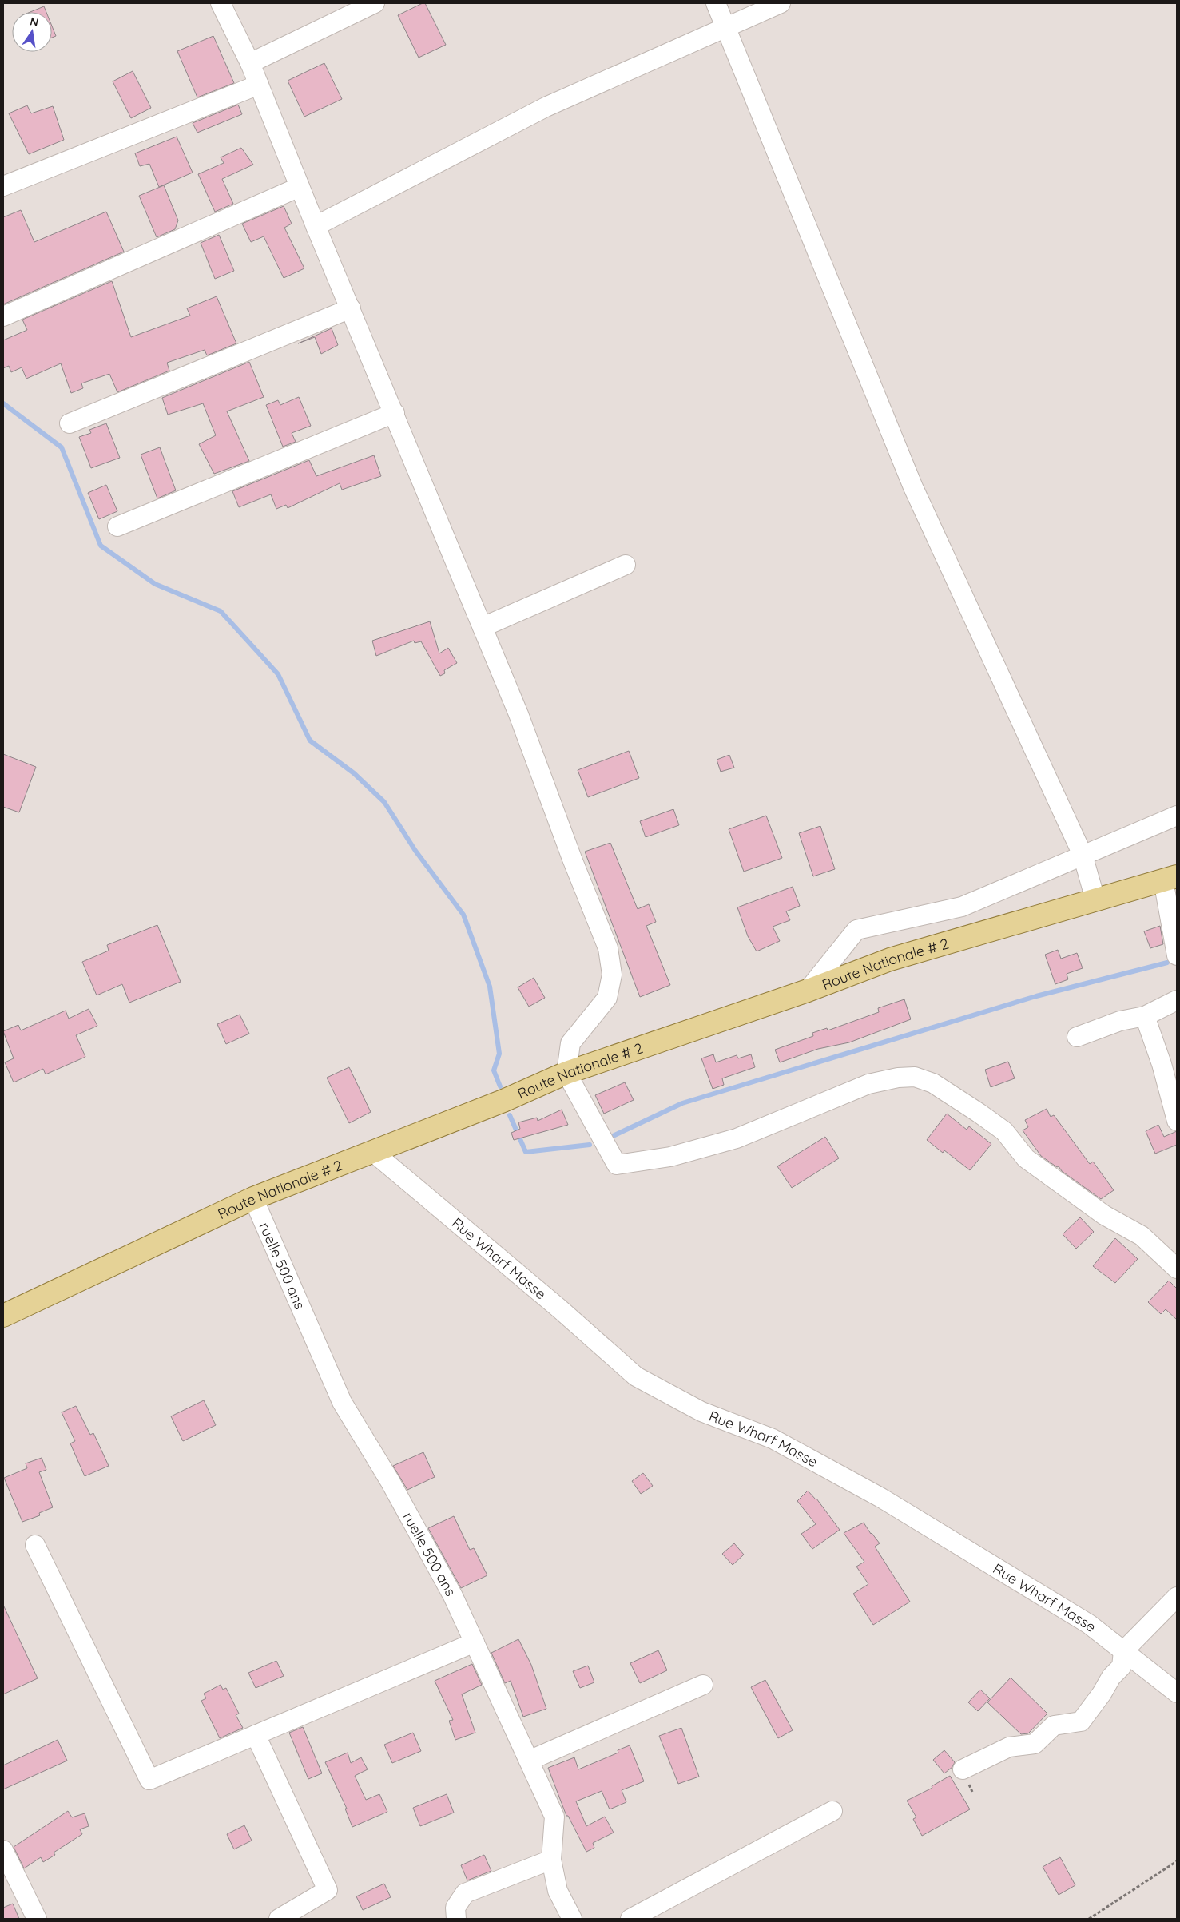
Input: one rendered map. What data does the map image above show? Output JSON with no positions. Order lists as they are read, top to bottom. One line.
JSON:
{"streets":{"main road":["Route Nationale # 2"],"street":["Rue Wharf Masse","ruelle 500 ans"]},"crossings":[["Route Nationale # 2","Rue Wharf Masse"],["Route Nationale # 2","ruelle 500 ans"]],"north":"top"}
